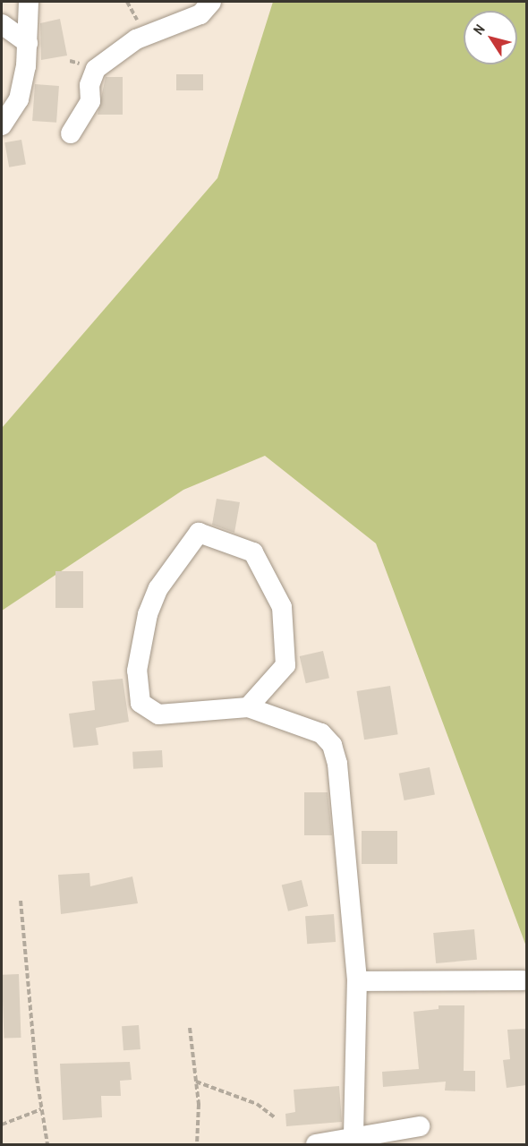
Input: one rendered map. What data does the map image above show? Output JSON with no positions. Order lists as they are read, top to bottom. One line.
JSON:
{"north":"top left"}
